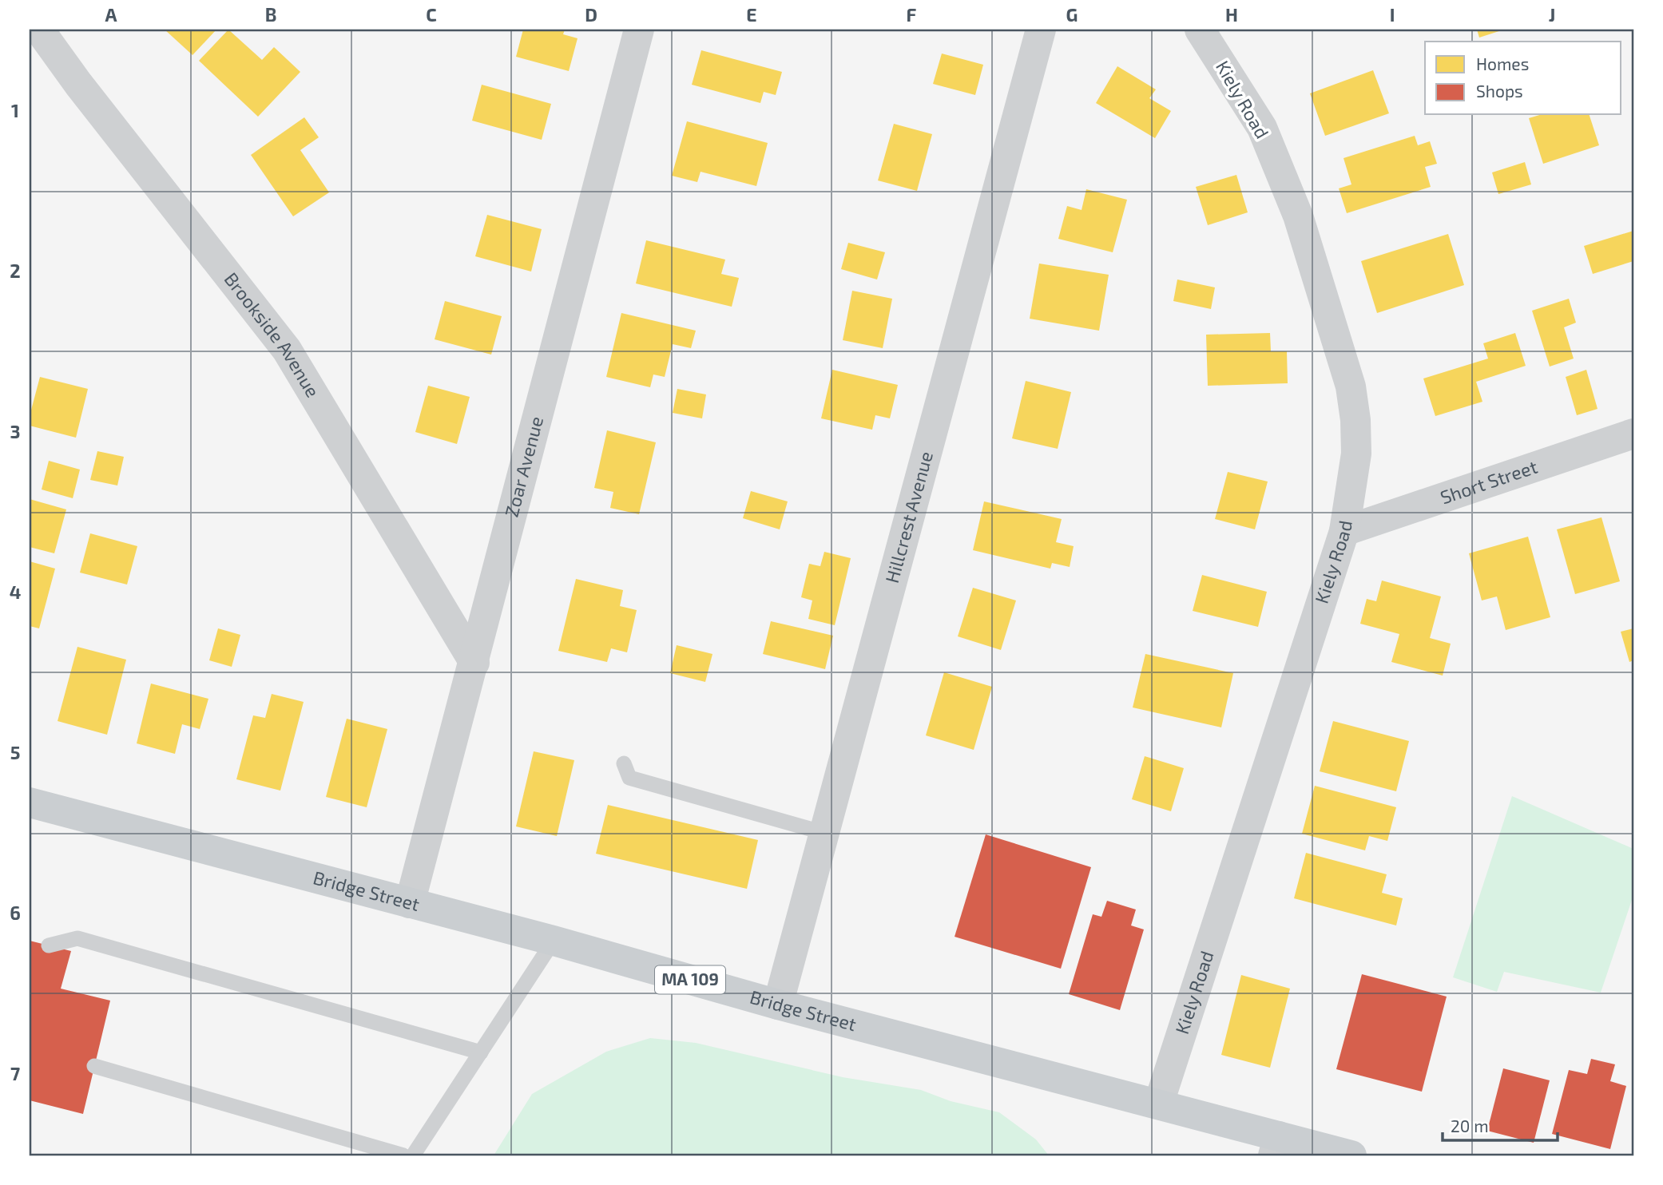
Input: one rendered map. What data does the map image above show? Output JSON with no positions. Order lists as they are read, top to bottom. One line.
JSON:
{"streets":{"main road":["Bridge Street","MA 109"],"street":["Kiely Road","Brookside Avenue","Zoar Avenue","Short Street","Hillcrest Avenue"]},"crossings":[["Kiely Road","Short Street"],["Kiely Road","Bridge Street"],["Brookside Avenue","Zoar Avenue"],["Zoar Avenue","Bridge Street"],["Hillcrest Avenue","Bridge Street"]],"legend":["Homes","Shops"],"scale_bar":"20 m","grid":{"columns":["A","B","C","D","E","F","G","H","I","J"],"rows":["1","2","3","4","5","6","7"]}}
